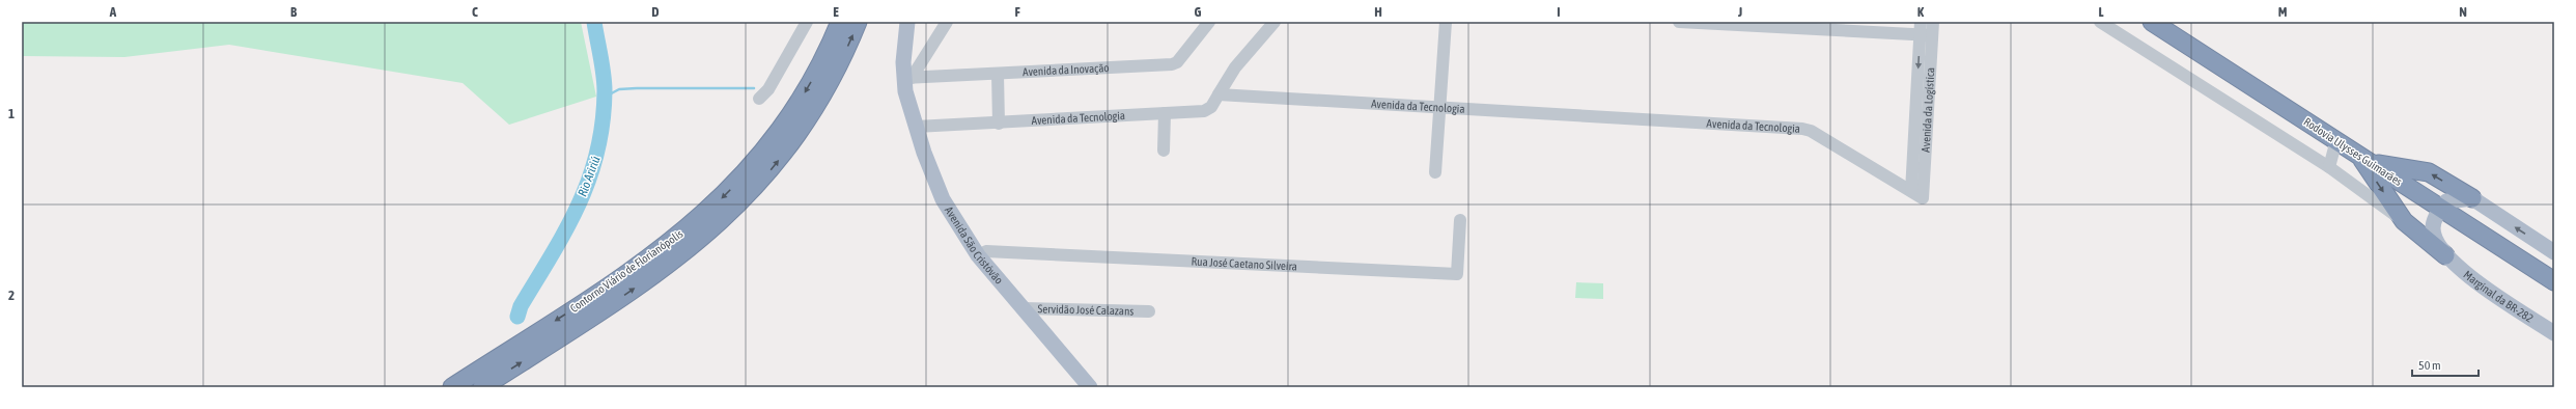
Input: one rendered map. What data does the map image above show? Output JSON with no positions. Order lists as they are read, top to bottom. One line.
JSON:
{"streets":{"highway":["Rodovia Ulysses Guimarães","Contorno Viário de Florianópolis"],"main road":["Avenida São Cristóvão","Marginal da BR-282"],"street":["Avenida da Inovação","Avenida da Tecnologia","Avenida da Logística","Rua José Caetano Silveira","Servidão José Calazans"]},"crossings":[["Avenida da Inovação","Avenida São Cristóvão"],["Avenida da Tecnologia","Avenida da Logística"],["Avenida da Tecnologia","Avenida São Cristóvão"],["Rodovia Ulysses Guimarães","Marginal da BR-282"],["Avenida São Cristóvão","Rua José Caetano Silveira"],["Avenida São Cristóvão","Servidão José Calazans"]],"water":["Rio Aririú"],"scale_bar":"50 m","grid":{"columns":["A","B","C","D","E","F","G","H","I","J","K","L","M","N"],"rows":["1","2"]}}
